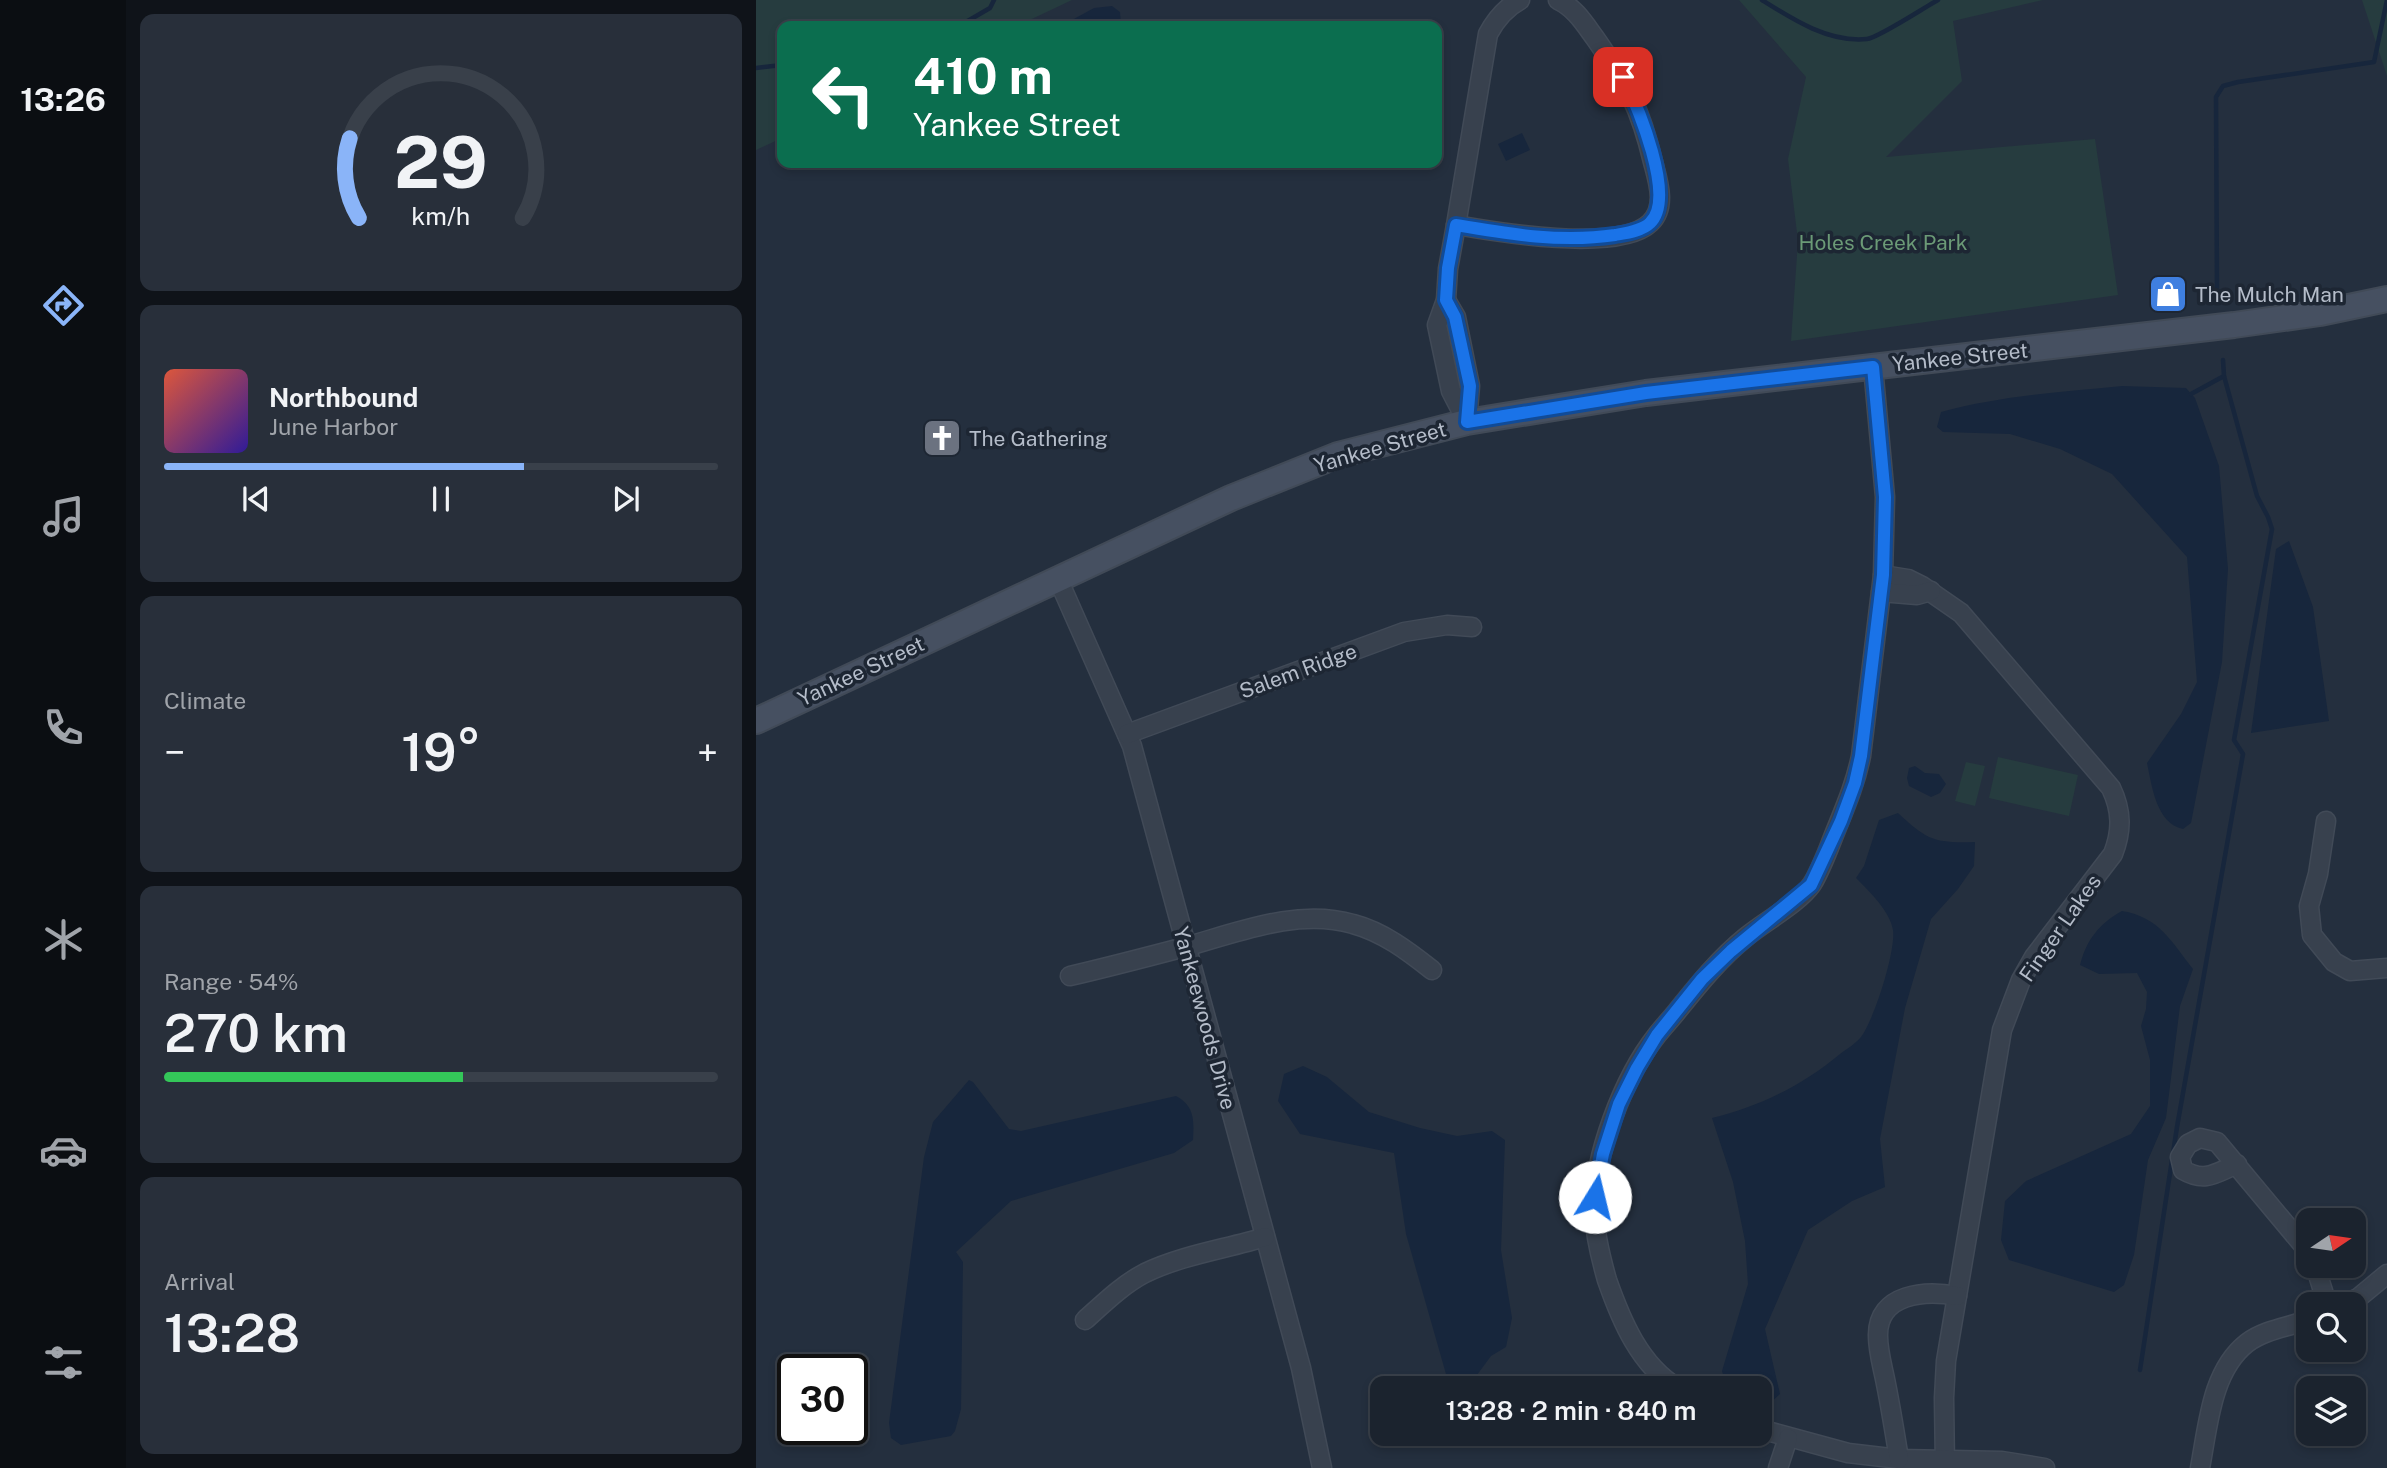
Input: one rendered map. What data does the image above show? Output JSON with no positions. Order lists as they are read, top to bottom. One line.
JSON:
{"streets":{"street":["Yankee Street","Salem Ridge","Finger Lakes","Yankeewoods Drive"]},"crossings":[["Yankee Street","Yankeewoods Drive"],["Salem Ridge","Yankeewoods Drive"]],"parks":["Holes Creek Park"],"places":{"shop":["The Mulch Man"],"church":["The Gathering"]},"north":"right","page":{"tabs":"13:26","turn":["410 m","Yankee Street"],"song":["Northbound","June Harbor"],"tile":["Climate",["Range · 54%","270 km"],["Arrival","13:28"]],"heat":["−","19°","+"],"limit":"30","trip":"13:28 · 2 min · 840 m","gauge":["29","km/h"]}}
